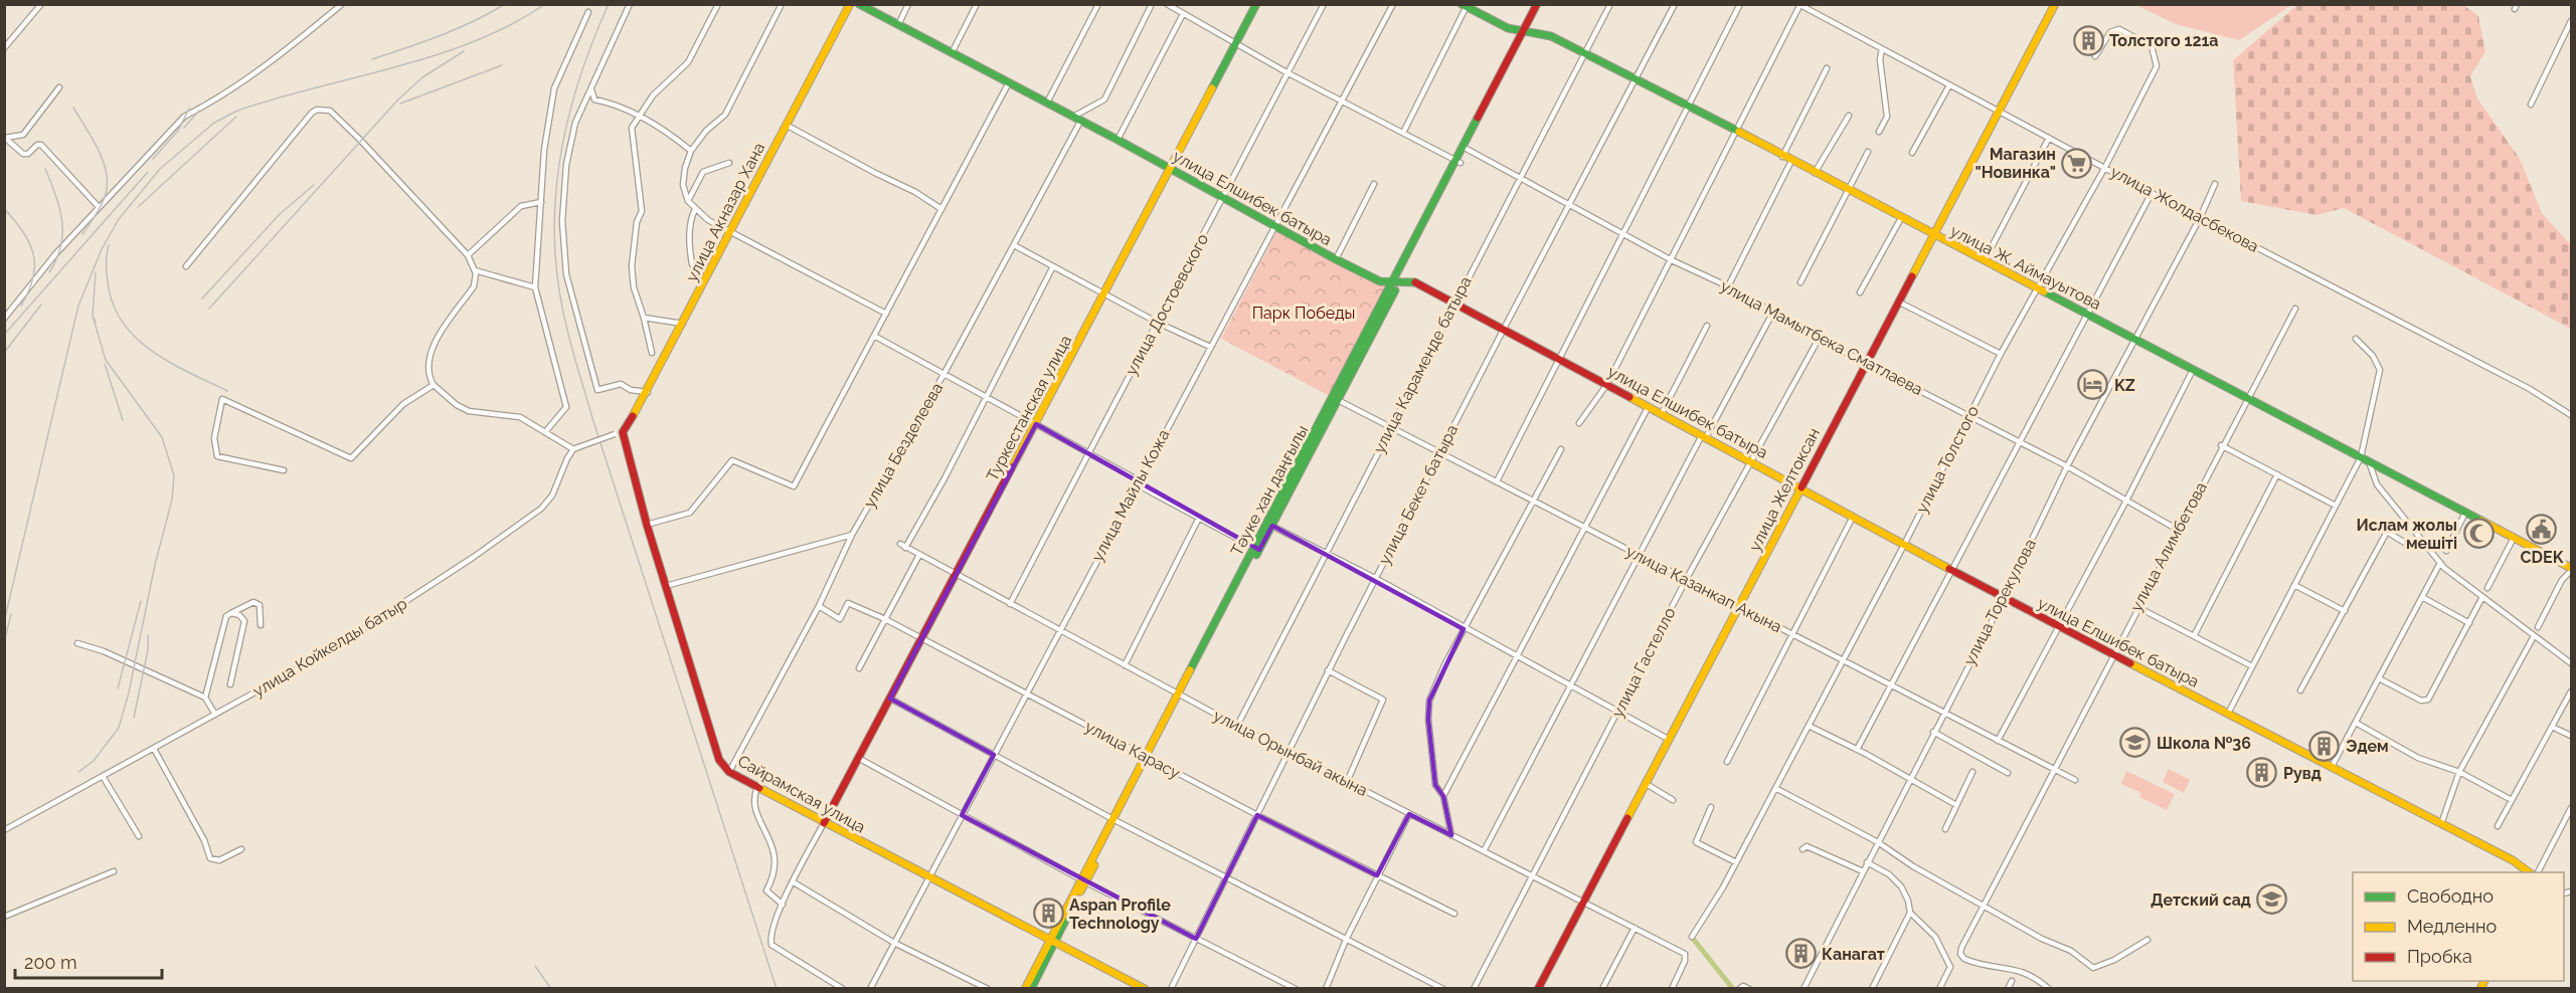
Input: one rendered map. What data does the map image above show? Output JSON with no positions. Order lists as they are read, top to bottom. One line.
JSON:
{"streets":{"main road":["улица Елшибек батыра","улица Акназар Хана","улица Ж. Аймауытова","Туркестанская улица","улица Желтоксан","Тәуке хан даңғылы","Сайрамская улица"],"street":["улица Жолдасбекова","улица Достоевского","улица Мамытбека Сматлаева","улица Караменде батыра","улица Безделеева","улица Толстого","улица Бекет батыра","улица Майлы Кожа","улица Алимбетова","улица Казанкап Акына","улица Торекулова","улица Койкелды батыр","улица Гастелло","улица Карасу","улица Орынбай акына"]},"crossings":[["улица Елшибек батыра","улица Достоевского"],["улица Елшибек батыра","улица Караменде батыра"],["улица Елшибек батыра","Туркестанская улица"],["улица Елшибек батыра","улица Безделеева"],["улица Елшибек батыра","улица Толстого"],["улица Елшибек батыра","улица Желтоксан"],["улица Елшибек батыра","Тәуке хан даңғылы"],["улица Елшибек батыра","улица Бекет батыра"],["улица Елшибек батыра","улица Майлы Кожа"],["улица Елшибек батыра","улица Алимбетова"],["улица Елшибек батыра","улица Торекулова"],["улица Елшибек батыра","улица Гастелло"],["улица Жолдасбекова","улица Толстого"],["улица Жолдасбекова","улица Желтоксан"],["улица Жолдасбекова","улица Торекулова"],["улица Акназар Хана","Сайрамская улица"],["улица Ж. Аймауытова","улица Караменде батыра"],["улица Ж. Аймауытова","улица Толстого"],["улица Ж. Аймауытова","улица Желтоксан"],["улица Ж. Аймауытова","Тәуке хан даңғылы"],["улица Ж. Аймауытова","улица Бекет батыра"],["улица Ж. Аймауытова","улица Алимбетова"],["улица Ж. Аймауытова","улица Торекулова"],["улица Достоевского","улица Орынбай акына"],["улица Мамытбека Сматлаева","улица Караменде батыра"],["улица Мамытбека Сматлаева","улица Толстого"],["улица Мамытбека Сматлаева","улица Желтоксан"],["улица Мамытбека Сматлаева","Тәуке хан даңғылы"],["улица Мамытбека Сматлаева","улица Бекет батыра"],["улица Мамытбека Сматлаева","улица Алимбетова"],["улица Мамытбека Сматлаева","улица Торекулова"],["улица Мамытбека Сматлаева","улица Гастелло"],["улица Караменде батыра","улица Казанкап Акына"],["улица Караменде батыра","улица Орынбай акына"],["Туркестанская улица","улица Карасу"],["Туркестанская улица","улица Орынбай акына"],["Туркестанская улица","Сайрамская улица"],["улица Безделеева","улица Карасу"],["улица Безделеева","Сайрамская улица"],["улица Толстого","улица Казанкап Акына"],["улица Желтоксан","улица Казанкап Акына"],["улица Желтоксан","улица Орынбай акына"],["Тәуке хан даңғылы","улица Казанкап Акына"],["Тәуке хан даңғылы","улица Карасу"],["Тәуке хан даңғылы","улица Орынбай акына"],["Тәуке хан даңғылы","Сайрамская улица"],["улица Бекет батыра","улица Казанкап Акына"],["улица Бекет батыра","улица Карасу"],["улица Бекет батыра","улица Орынбай акына"],["улица Майлы Кожа","улица Карасу"],["улица Майлы Кожа","улица Орынбай акына"],["улица Майлы Кожа","Сайрамская улица"],["улица Алимбетова","улица Казанкап Акына"],["улица Казанкап Акына","улица Торекулова"],["улица Казанкап Акына","улица Гастелло"],["улица Гастелло","улица Орынбай акына"]],"parks":["Парк Победы"],"places":{"building":["Толстого 121а","Эдем","Рувд","Aspan Profile Technology","Канагат"],"supermarket":["Магазин \"Новинка\""],"hotel":["KZ"],"public building":["CDEK"],"mosque":["Ислам жолы мешіті"],"school or university":["Школа №36","Детский сад"]},"legend":["Свободно","Медленно","Пробка"],"scale_bar":"200 m"}
